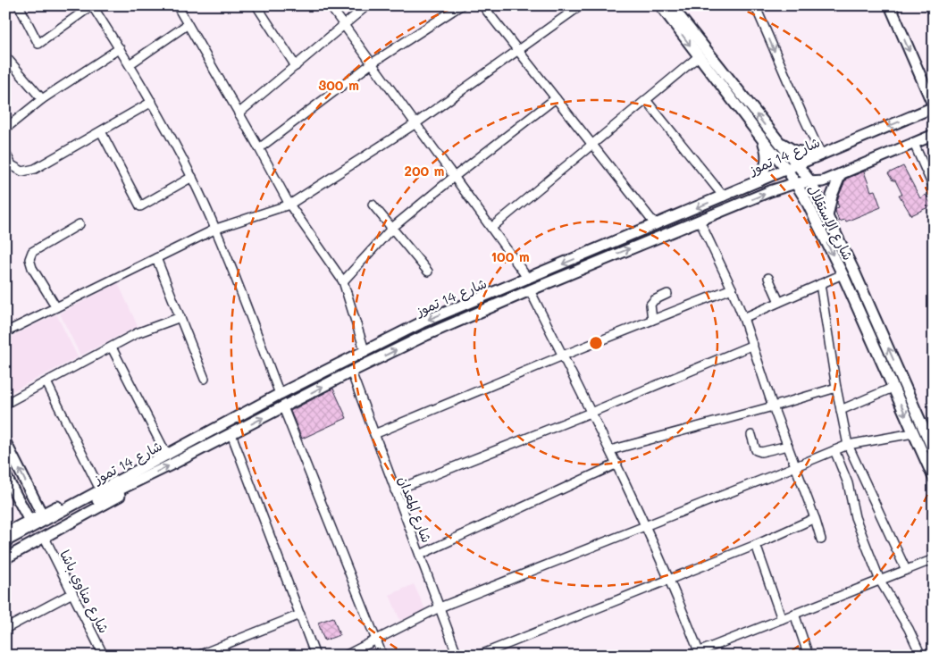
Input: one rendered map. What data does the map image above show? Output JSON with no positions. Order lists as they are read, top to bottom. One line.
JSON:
{"streets":{"main road":["شارع 14 تموز","شارع الإستقلال"],"street":["شارع المعدان","شارع مناوي باشا"]},"crossings":[["شارع 14 تموز","شارع الإستقلال"],["شارع 14 تموز","شارع المعدان"]],"rings":["300 m","200 m","100 m"]}
